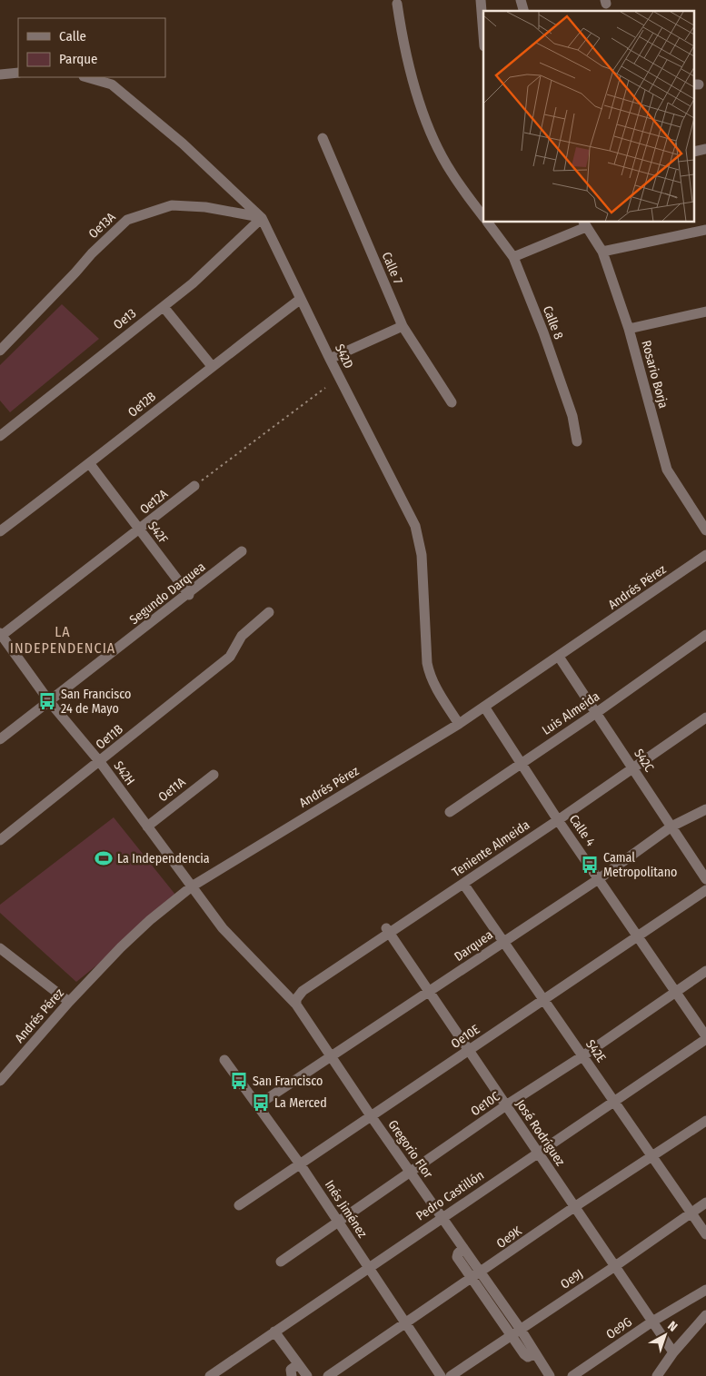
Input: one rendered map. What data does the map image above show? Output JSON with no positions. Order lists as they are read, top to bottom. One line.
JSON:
{"streets":{"street":["Oe13A","Calle 7","Oe13","Calle 8","S42D","Rosario Borja","Oe12B","Oe12A","S42F","Andrés Pérez","Segundo Darquea","Luis Almeida","Oe11B","S42C","S42H","Oe11A","Calle 4","Teniente Almeida","Darquea","Oe10E","S42E","Oe10C","José Rodríguez","Gregorio Flor","Pedro Castillón","Inés Jiménez","Oe9K","Oe9J","Oe9G"]},"crossings":[["Oe13A","Oe13"],["Oe13A","S42D"],["Oe13","S42D"],["S42D","Oe12B"],["S42D","Andrés Pérez"],["Oe12B","S42F"],["Oe12A","S42F"],["Oe12A","S42H"],["S42F","Segundo Darquea"],["Andrés Pérez","S42C"],["Andrés Pérez","S42H"],["Andrés Pérez","Calle 4"],["Segundo Darquea","S42H"],["Luis Almeida","S42C"],["Luis Almeida","Calle 4"],["Oe11B","S42H"],["S42C","Teniente Almeida"],["S42C","Darquea"],["S42H","Oe11A"],["S42H","Teniente Almeida"],["S42H","Gregorio Flor"],["Calle 4","Teniente Almeida"],["Calle 4","Darquea"],["Calle 4","Oe10E"],["Calle 4","Oe10C"],["Calle 4","Pedro Castillón"],["Teniente Almeida","S42E"],["Teniente Almeida","José Rodríguez"],["Teniente Almeida","Gregorio Flor"],["Darquea","S42E"],["Darquea","José Rodríguez"],["Darquea","Gregorio Flor"],["Darquea","Inés Jiménez"],["Oe10E","S42E"],["Oe10E","José Rodríguez"],["Oe10E","Gregorio Flor"],["Oe10E","Inés Jiménez"],["S42E","Oe10C"],["S42E","Pedro Castillón"],["S42E","Oe9K"],["S42E","Oe9J"],["Oe10C","José Rodríguez"],["Oe10C","Gregorio Flor"],["Oe10C","Inés Jiménez"],["José Rodríguez","Pedro Castillón"],["José Rodríguez","Oe9K"],["José Rodríguez","Oe9J"],["José Rodríguez","Oe9G"],["Gregorio Flor","Pedro Castillón"],["Gregorio Flor","Oe9K"],["Gregorio Flor","Oe9J"],["Pedro Castillón","Inés Jiménez"],["Inés Jiménez","Oe9K"]],"districts":["LA INDEPENDENCIA"],"places":{"bus stop":["San Francisco 24 de Mayo","Camal Metropolitano","San Francisco","La Merced"],"sports":["La Independencia"]},"legend":["Calle","Parque"],"north":"top right"}
